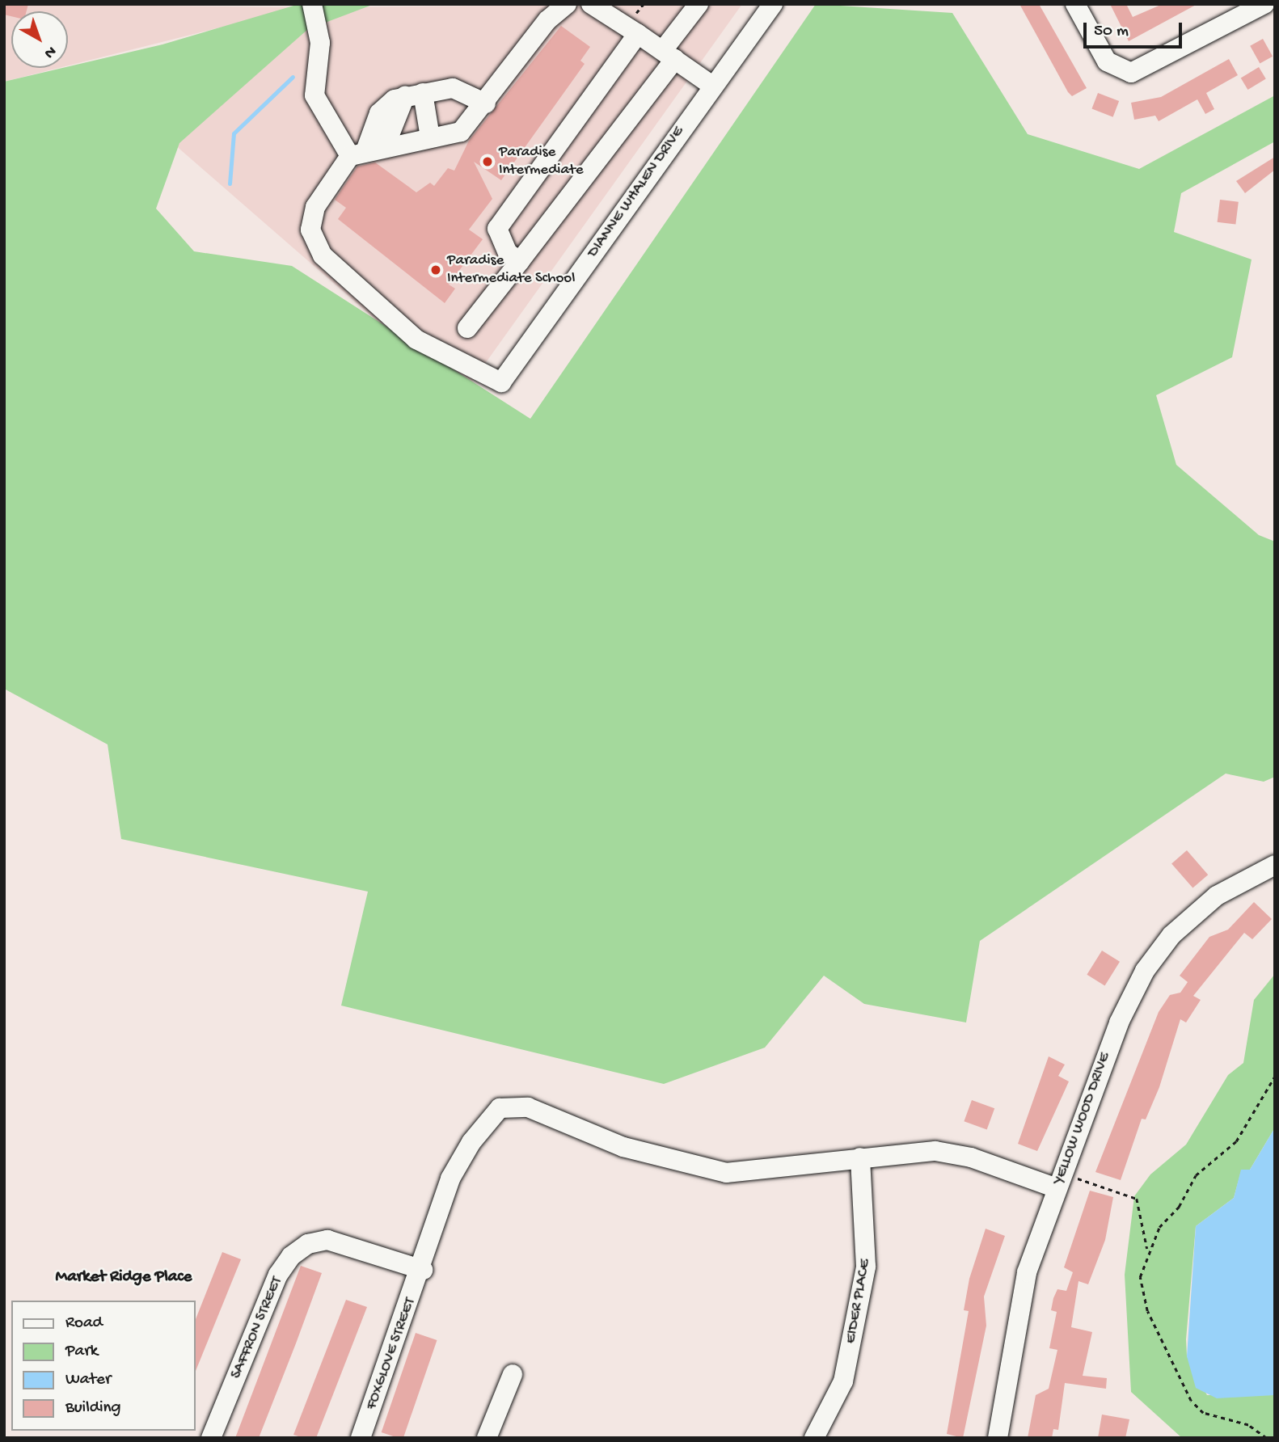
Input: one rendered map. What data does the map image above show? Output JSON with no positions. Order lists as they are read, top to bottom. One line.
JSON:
{"streets":{"street":["DIANNE WHALEN DRIVE","YELLOW WOOD DRIVE","EIDER PLACE","SAFFRON STREET","FOXGLOVE STREET"]},"crossings":[["EIDER PLACE","FOXGLOVE STREET"],["SAFFRON STREET","FOXGLOVE STREET"]],"districts":["Market Ridge Place"],"places":["Paradise Intermediate","Paradise Intermediate School"],"legend":["Road","Park","Water","Building"],"scale_bar":"50 m","north":"bottom right"}
